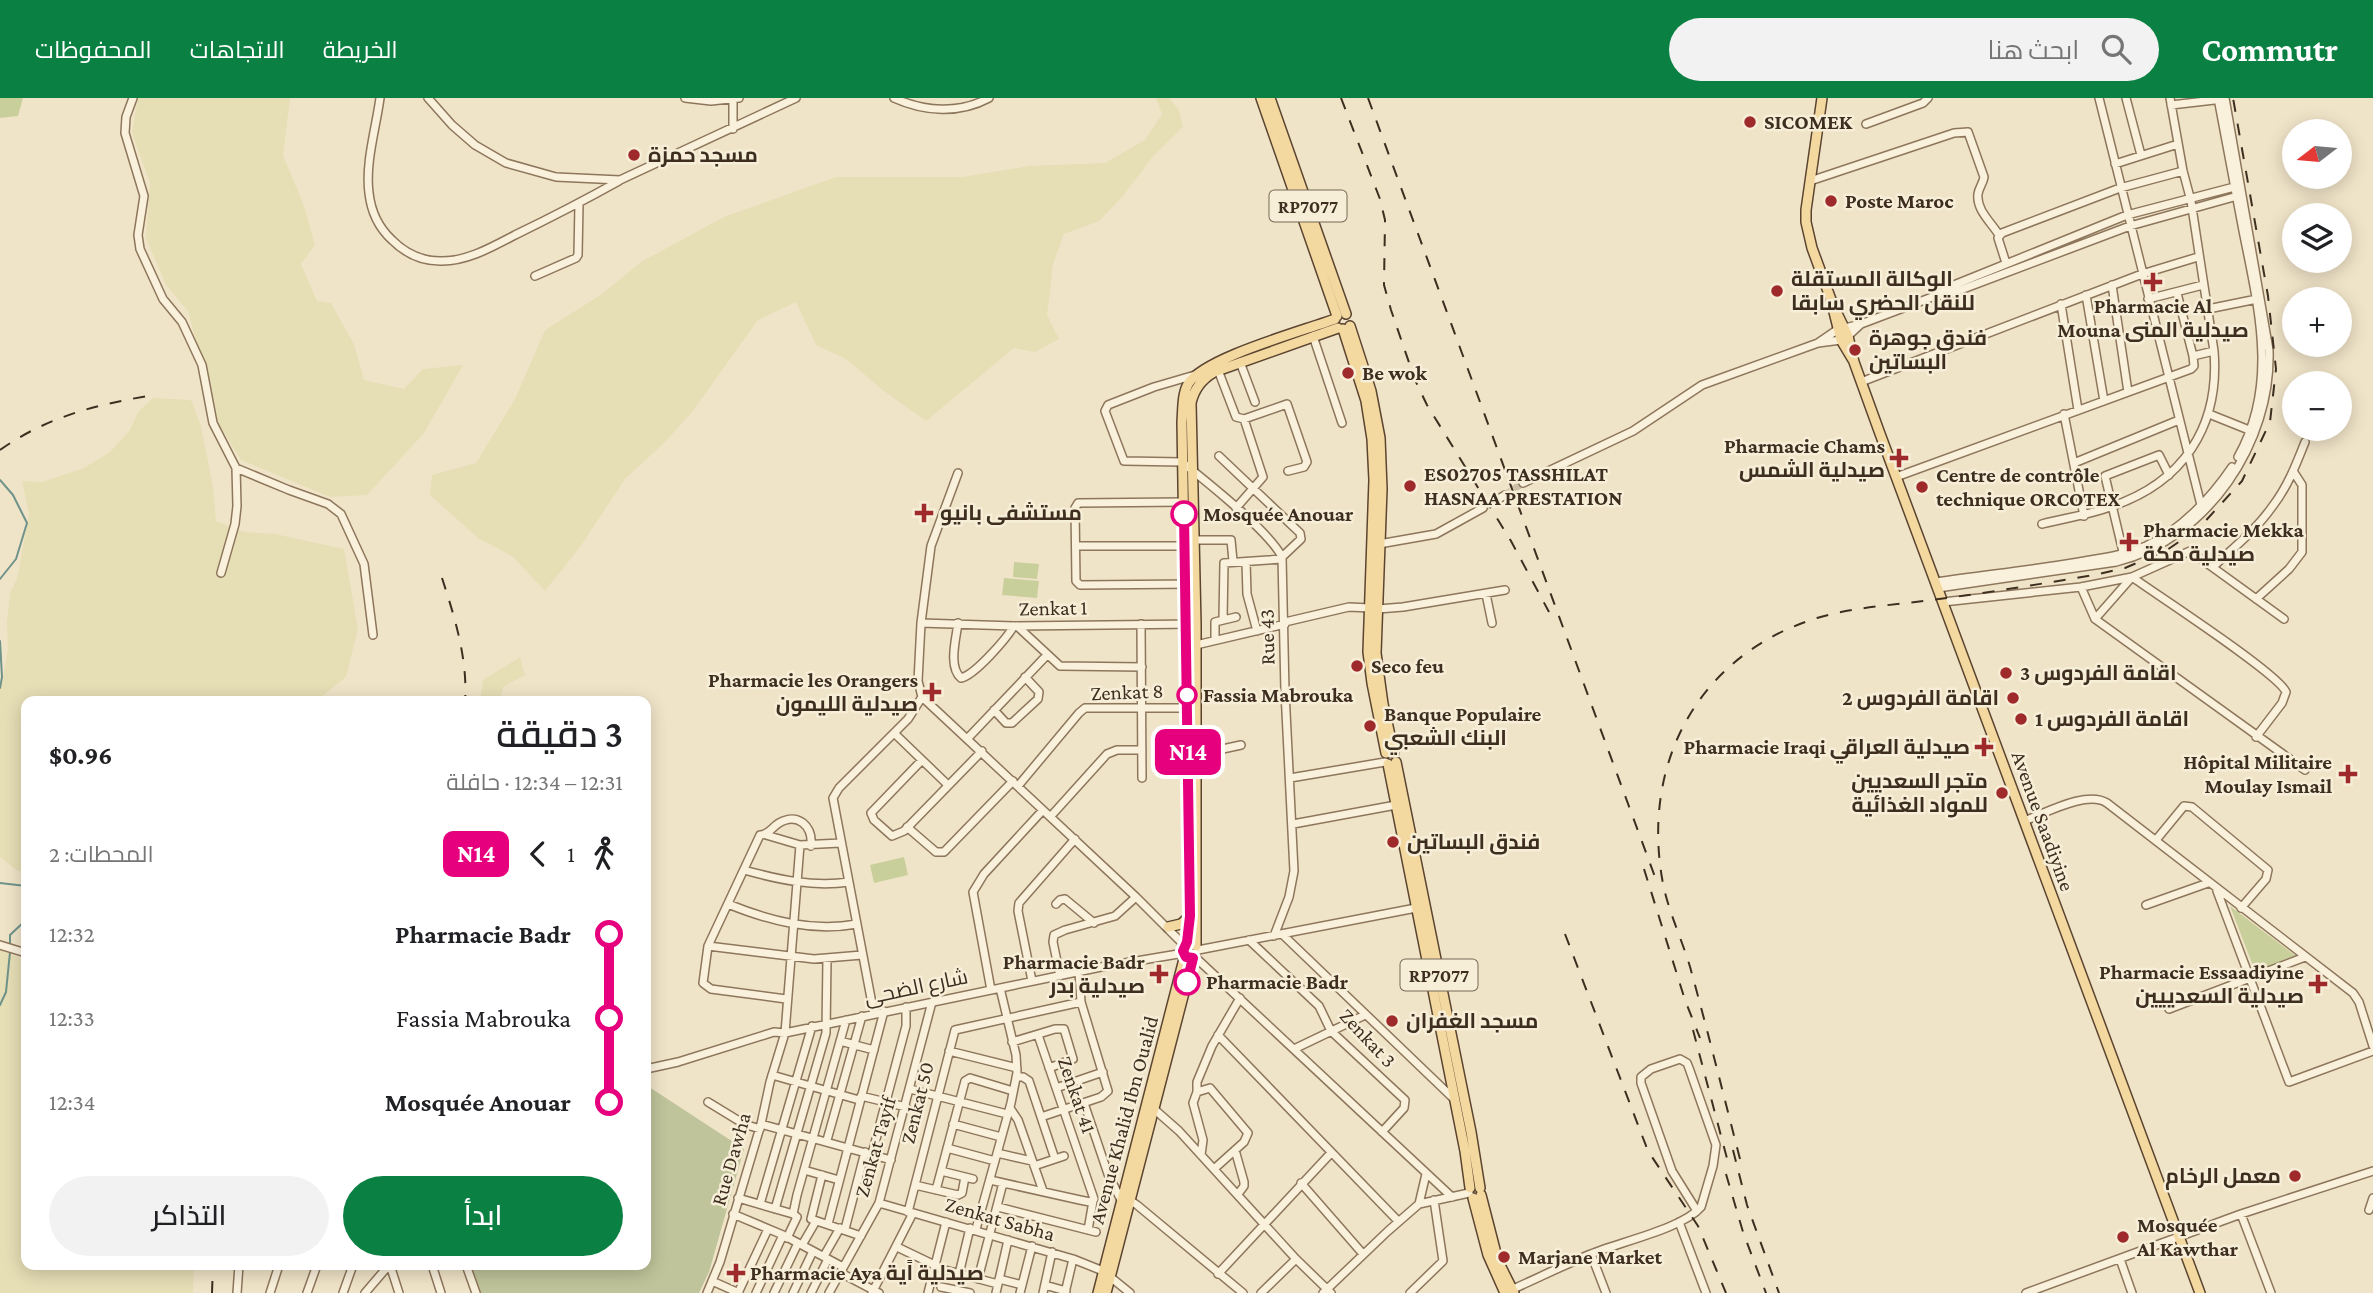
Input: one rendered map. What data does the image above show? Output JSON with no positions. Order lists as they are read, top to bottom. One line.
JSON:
{"streets":{"main road":["RP7077","Avenue Saadiyine","Avenue Khalid Ibn Oualid"],"street":["Zenkat 1","Rue 43","Zenkat 8","شارع الضحى","Zenkat 3","Zenkat 41","Zenkat 50","Zenkat Tayif","Rue Dawha","Zenkat Sabha"]},"crossings":[["RP7077","شارع الضحى"],["RP7077","Avenue Khalid Ibn Oualid"],["Zenkat 1","Avenue Khalid Ibn Oualid"],["Rue 43","شارع الضحى"],["Zenkat 8","Avenue Khalid Ibn Oualid"],["شارع الضحى","Zenkat 3"],["شارع الضحى","Avenue Khalid Ibn Oualid"],["شارع الضحى","Zenkat Tayif"],["شارع الضحى","Rue Dawha"],["Zenkat 50","Zenkat Sabha"],["Avenue Khalid Ibn Oualid","Zenkat Sabha"],["Zenkat Tayif","Zenkat Sabha"]],"places":{"other":["SICOMEK","مسجد حمزة","Poste Maroc","الوكالة المستقلة للنقل الحضري سابقا","فندق جوهرة البساتين","Be wok","ES02705 TASSHILAT HASNAA PRESTATION","Centre de contrôle technique ORCOTEX","Mosquée Anouar","Seco feu","اقامة الفردوس 3","Fassia Mabrouka","اقامة الفردوس 2","اقامة الفردوس 1","Banque Populaire البنك الشعبي","متجر السعديين للمواد الغذائية","فندق البساتين","Pharmacie Badr","مسجد الغفران","معمل الرخام","Mosquée Al Kawthar","Marjane Market"],"health":["Pharmacie Al Mouna صيدلية المنى","Pharmacie Chams صيدلية الشمس","مستشفى بانيو","Pharmacie Mekka صيدلية مكة","Pharmacie les Orangers صيدلية الليمون","Pharmacie Iraqi صيدلية العراقي","Hôpital Militaire Moulay Ismail","Pharmacie Badr صيدلية بدر","Pharmacie Essaadiyine صيدلية السعدييين","Pharmacie Aya صيدلية اًية"]},"lines":["bus line N14"],"north":"left","page":{"header":"Commutr","search":"ابحث هنا","nav":["الخريطة","الاتجاهات","المحفوظات"],"on_map":"N14","map_buttons":["+","−"],"heading":["3 دقيقة","12:31 – 12:34 · حافلة","$0.96"],"legs":["1","N14","المحطات: 2"],"list":[{"name":"Pharmacie Badr","value":"12:32"},{"name":"Fassia Mabrouka","value":"12:33"},{"name":"Mosquée Anouar","value":"12:34"}],"buttons":["ابدأ","التذاكر"]}}
